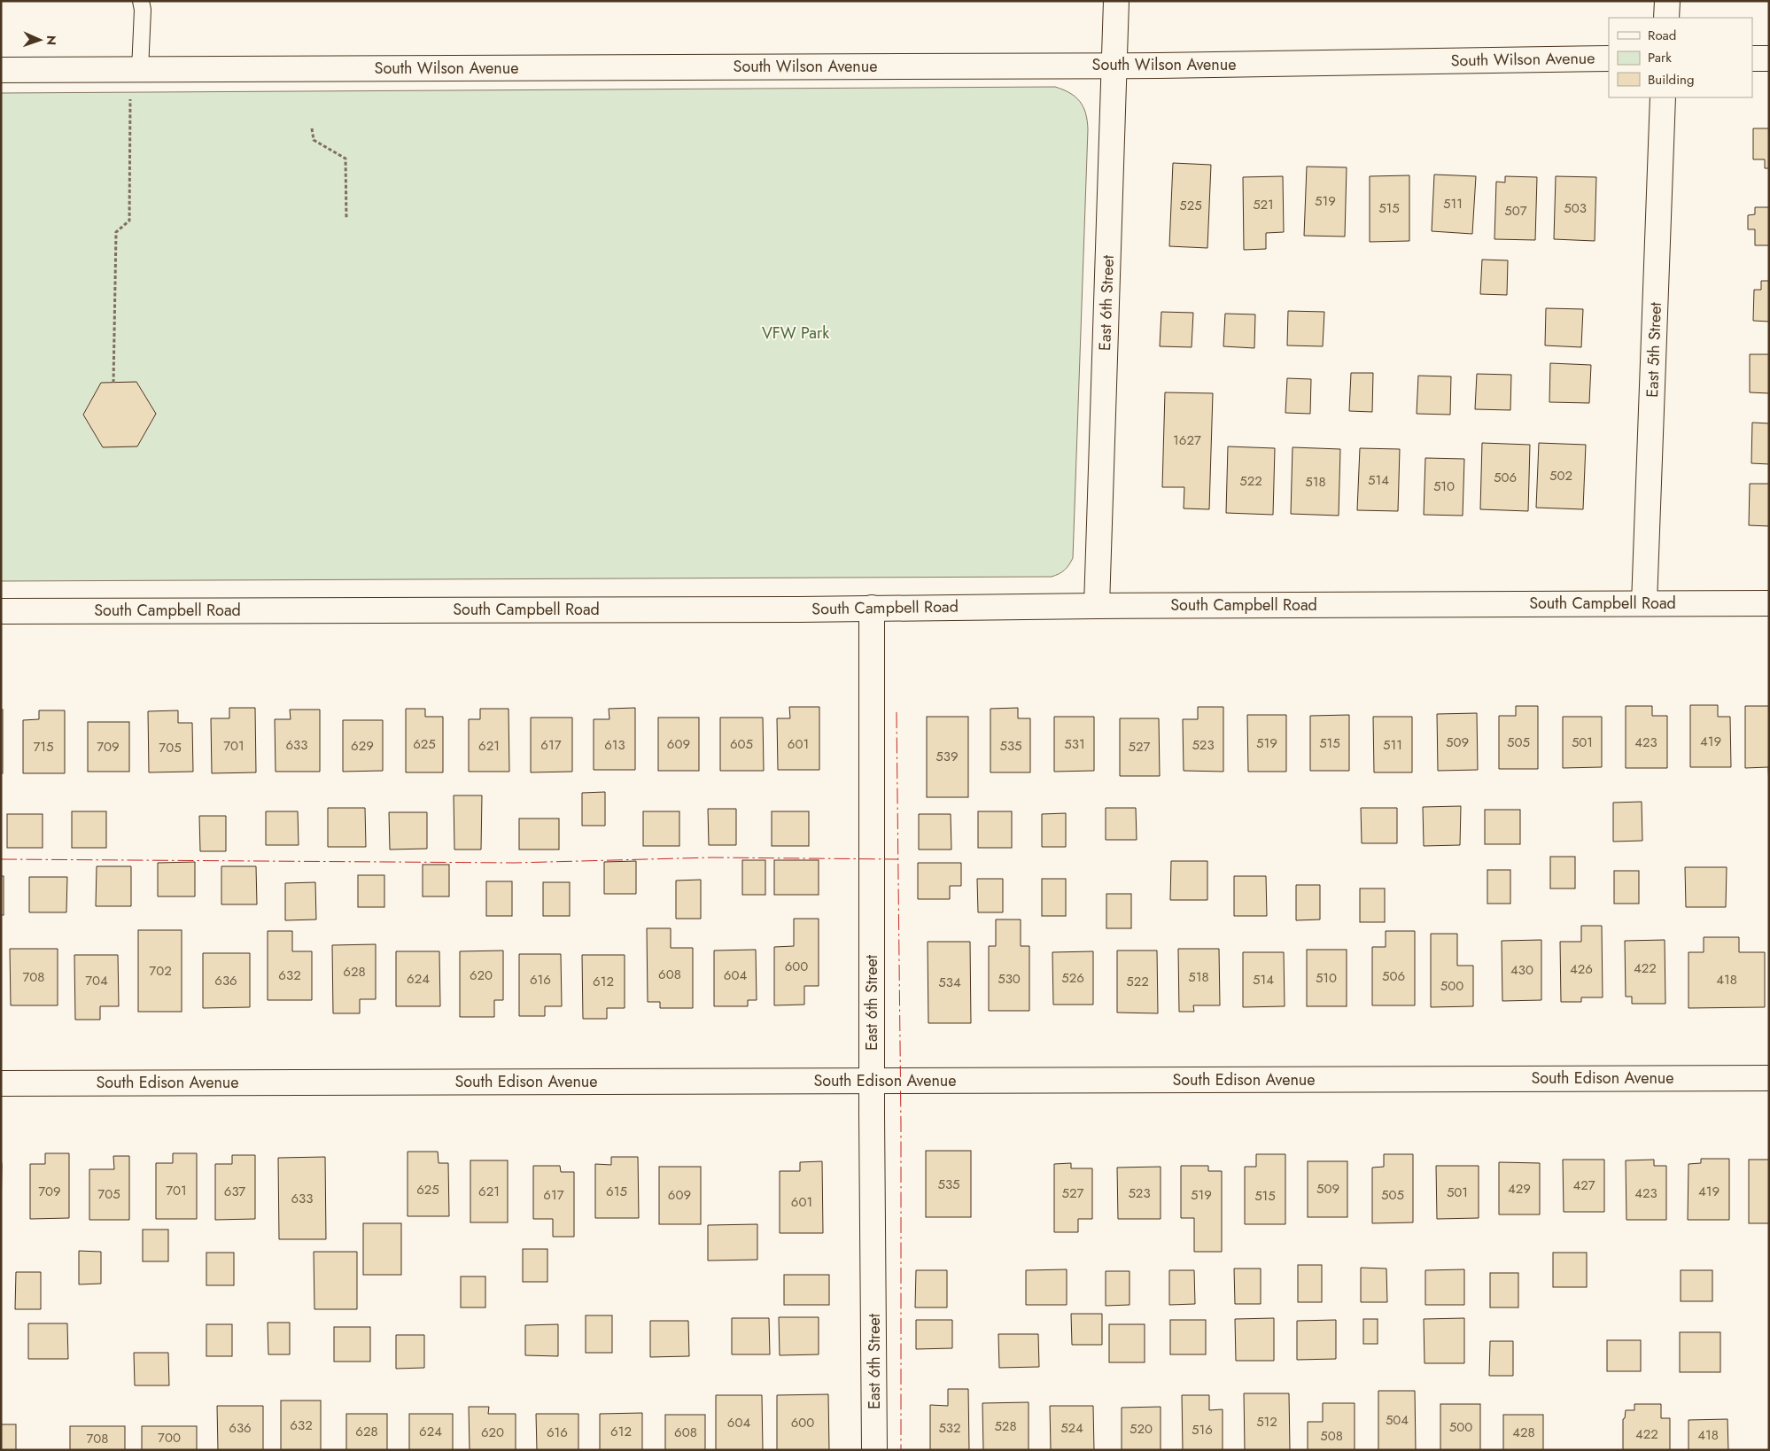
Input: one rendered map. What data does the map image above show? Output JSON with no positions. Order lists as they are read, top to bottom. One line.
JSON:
{"streets":{"street":["South Wilson Avenue","East 6th Street","East 5th Street","South Campbell Road","South Edison Avenue"]},"crossings":[["South Wilson Avenue","East 6th Street"],["East 6th Street","South Campbell Road"],["East 6th Street","South Edison Avenue"],["East 5th Street","South Campbell Road"]],"parks":["VFW Park"],"house_numbers":["519","511","521","525","515","503","507","1627","502","506","514","522","518","510","419","509","505","501","423","519","515","625","609","605","601","531","633","617","613","523","511","701","629","621","535","715","709","527","705","539","600","422","426","430","702","628","608","632","620","604","506","708","518","526","510","624","530","616","514","418","704","636","612","522","534","500","535","427","509","429","625","701","709","637","621","615","419","501","527","523","423","705","617","609","519","505","515","633","601","504","512","604","600","632","528","500","636","532","524","520","516","628","624","612","620","616","608","428","422","418","508","700","708"],"legend":["Road","Park","Building"],"north":"right"}
